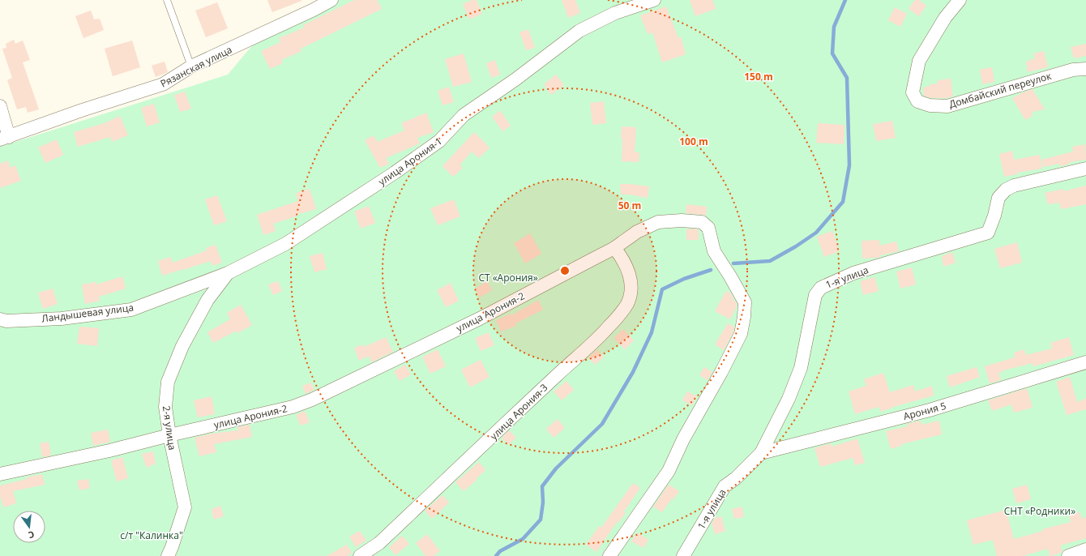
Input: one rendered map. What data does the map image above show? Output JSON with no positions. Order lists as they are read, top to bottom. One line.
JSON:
{"streets":{"street":["Рязанская улица","Домбайский переулок","улица Арония-1","1-я улица","улица Арония-2","Ландышевая улица","Арония 5","улица Арония-3","2-я улица"]},"crossings":[["улица Арония-1","Ландышевая улица"],["улица Арония-1","2-я улица"],["1-я улица","Арония 5"],["улица Арония-2","улица Арония-3"],["улица Арония-2","2-я улица"],["Ландышевая улица","2-я улица"]],"parks":["СТ «Арония»","СНТ «Родники»","с/т \"Калинка\""],"north":"bottom","rings":["150 m","100 m","50 m"]}
